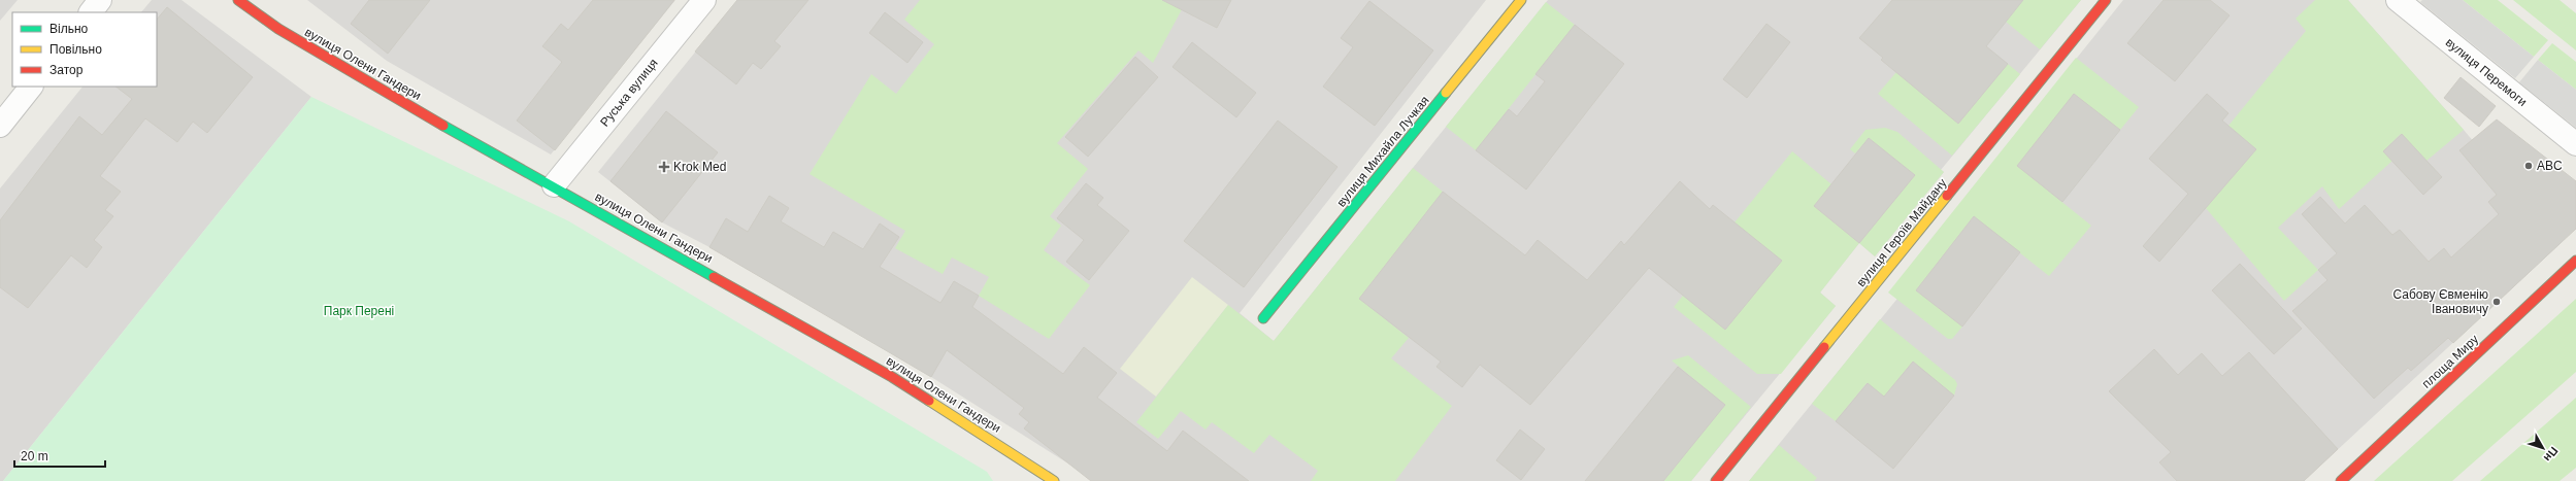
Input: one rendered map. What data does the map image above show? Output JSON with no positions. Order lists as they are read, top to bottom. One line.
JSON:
{"streets":{"main road":["вулиця Олени Гандери","вулиця Михайла Лучкая","вулиця Героїв Майдану","площа Миру"],"street":["вулиця Перемоги","Руська вулиця"]},"crossings":[["вулиця Олени Гандери","Руська вулиця"]],"parks":["Парк Перені"],"places":{"other":["ABC","Сабову Євменію Івановичу"],"health":["Krok Med"]},"legend":["Вільно","Повільно","Затор"],"scale_bar":"20 m","north":"bottom right"}
